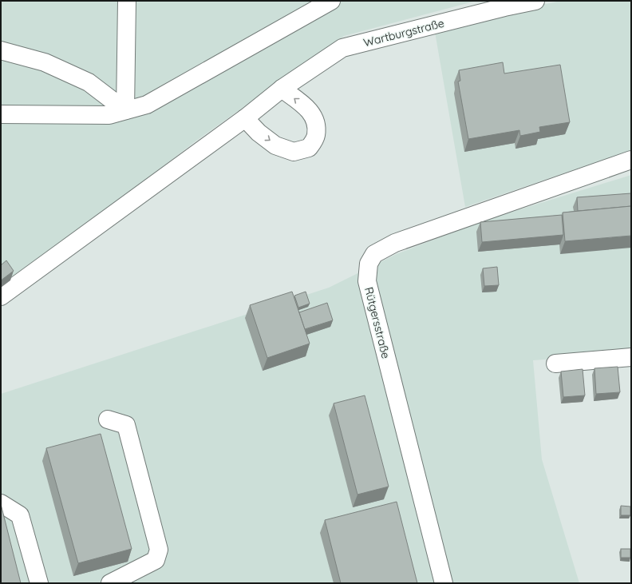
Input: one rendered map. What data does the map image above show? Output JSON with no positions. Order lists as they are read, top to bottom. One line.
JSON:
{"streets":{"street":["Wartburgstraße","Rütgersstraße"]}}
